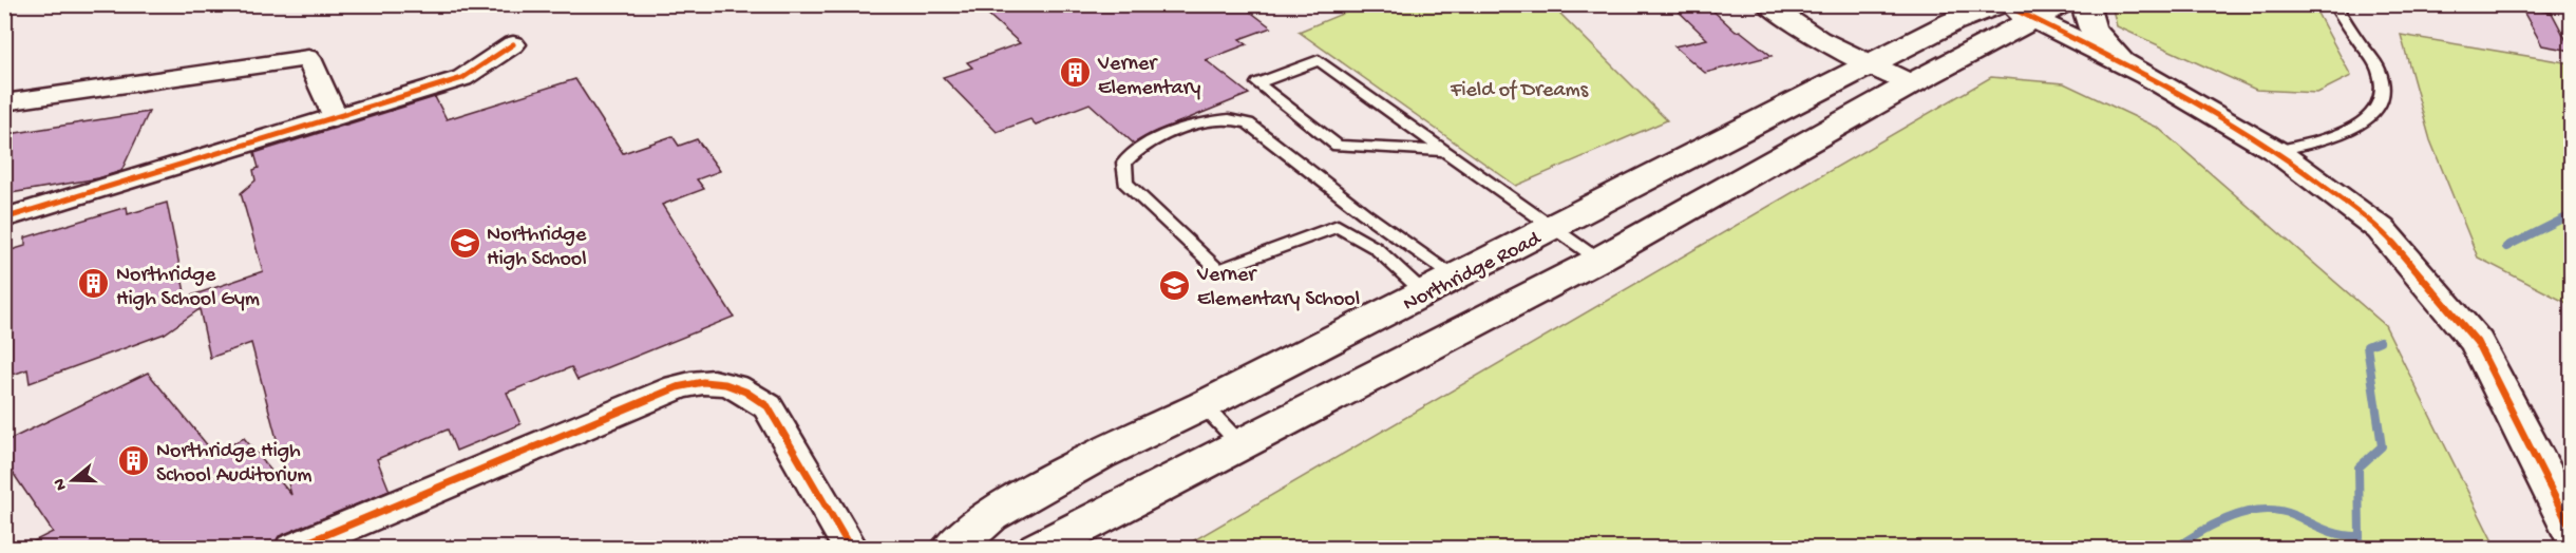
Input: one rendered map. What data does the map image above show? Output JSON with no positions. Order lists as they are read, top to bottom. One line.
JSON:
{"streets":{"main road":["Northridge Road"]},"parks":["Field of Dreams"],"places":{"building":["Verner Elementary","Northridge High School Gym","Northridge High School Auditorium"],"school or university":["Northridge High School","Verner Elementary School"]},"north":"left"}
